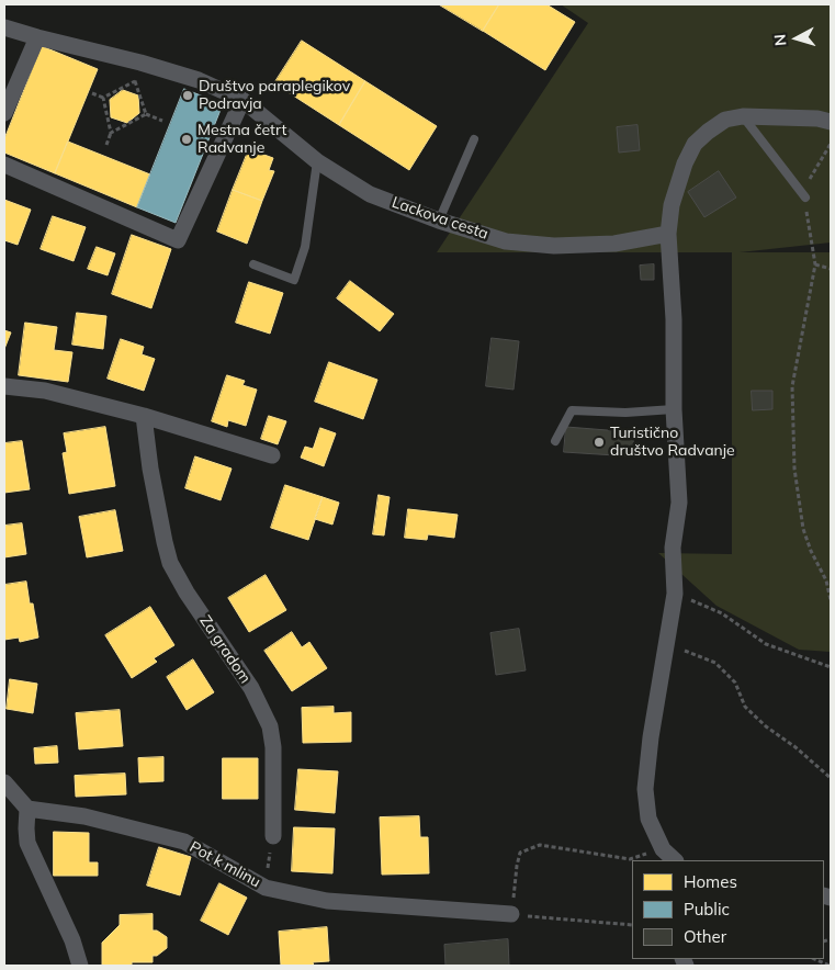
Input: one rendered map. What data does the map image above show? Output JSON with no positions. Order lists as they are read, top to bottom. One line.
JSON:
{"streets":{"street":["Lackova cesta","Za gradom","Pot k mlinu"]},"places":["Društvo paraplegikov Podravja","Mestna četrt Radvanje","Turistično društvo Radvanje"],"legend":["Homes","Public","Other"],"north":"left"}
